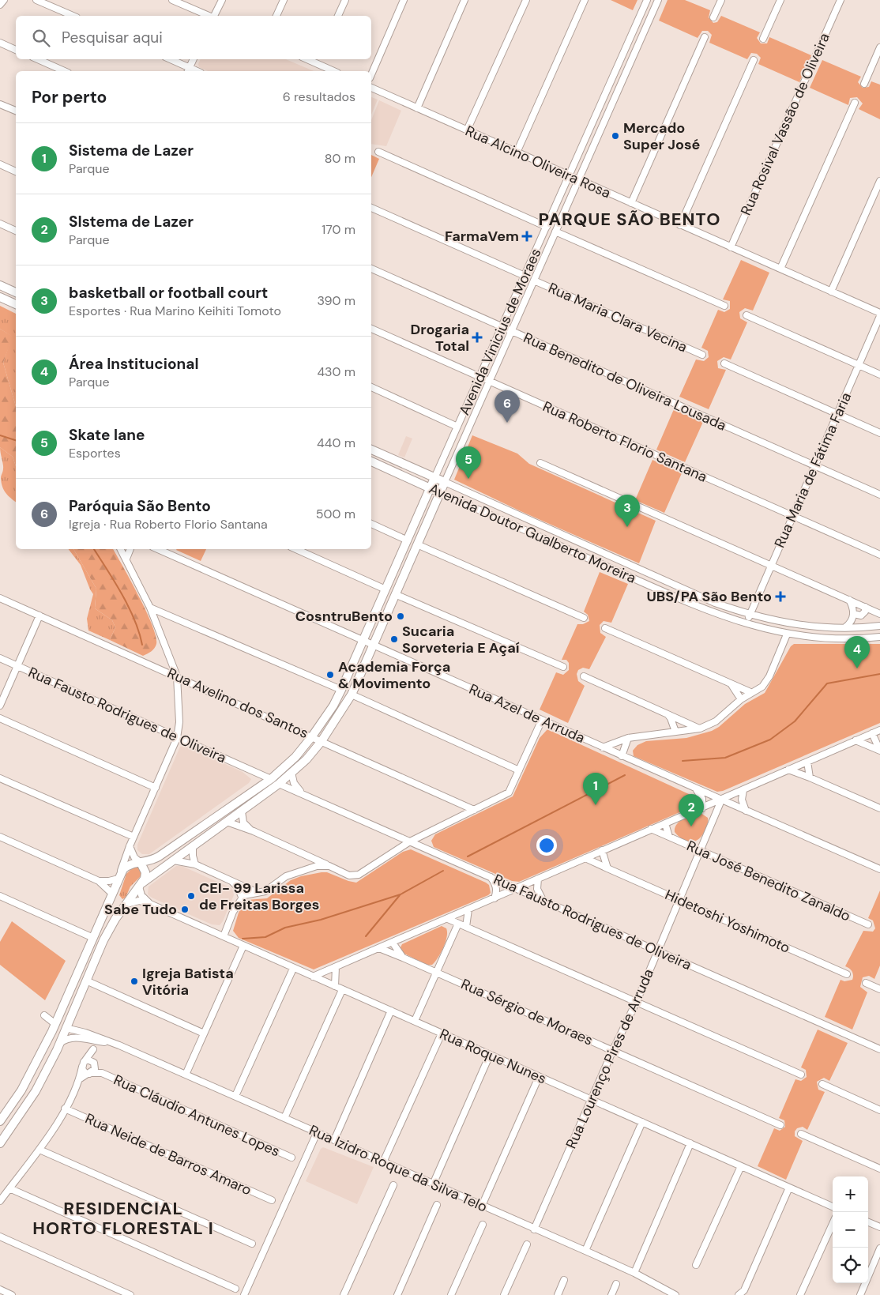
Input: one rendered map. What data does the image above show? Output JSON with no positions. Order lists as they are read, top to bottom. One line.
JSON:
{"streets":{"main road":["Avenida Vinicius de Moraes","Avenida Doutor Gualberto Moreira"],"street":["Rua Rosival Vassão de Oliveira","Rua Alcino Oliveira Rosa","Rua Maria Clara Vecina","Rua Benedito de Oliveira Lousada","Rua Roberto Florio Santana","Rua Maria de Fátima Faria","Rua Avelino dos Santos","Rua Azel de Arruda","Rua Fausto Rodrigues de Oliveira","Rua José Benedito Zanaldo","Hidetoshi Yoshimoto","Rua Sérgio de Moraes","Rua Roque Nunes","Rua Lourenço Pires de Arruda","Rua Cláudio Antunes Lopes","Rua Neide de Barros Amaro","Rua Izidro Roque da Silva Telo"]},"crossings":[["Rua Rosival Vassão de Oliveira","Rua Alcino Oliveira Rosa"],["Rua Alcino Oliveira Rosa","Avenida Vinicius de Moraes"],["Rua Alcino Oliveira Rosa","Rua Maria de Fátima Faria"],["Rua Maria Clara Vecina","Avenida Vinicius de Moraes"],["Avenida Vinicius de Moraes","Rua Benedito de Oliveira Lousada"],["Avenida Vinicius de Moraes","Rua Roberto Florio Santana"],["Avenida Vinicius de Moraes","Avenida Doutor Gualberto Moreira"],["Avenida Vinicius de Moraes","Rua Avelino dos Santos"],["Avenida Vinicius de Moraes","Rua Azel de Arruda"],["Avenida Vinicius de Moraes","Rua Fausto Rodrigues de Oliveira"],["Avenida Vinicius de Moraes","Rua Roque Nunes"],["Avenida Vinicius de Moraes","Rua Izidro Roque da Silva Telo"],["Rua Benedito de Oliveira Lousada","Rua Maria de Fátima Faria"],["Rua Roberto Florio Santana","Rua Maria de Fátima Faria"],["Rua Maria de Fátima Faria","Avenida Doutor Gualberto Moreira"],["Rua Azel de Arruda","Rua Lourenço Pires de Arruda"],["Rua Fausto Rodrigues de Oliveira","Rua Lourenço Pires de Arruda"],["Rua José Benedito Zanaldo","Rua Lourenço Pires de Arruda"],["Hidetoshi Yoshimoto","Rua Lourenço Pires de Arruda"],["Rua Sérgio de Moraes","Rua Lourenço Pires de Arruda"],["Rua Roque Nunes","Rua Lourenço Pires de Arruda"],["Rua Lourenço Pires de Arruda","Rua Izidro Roque da Silva Telo"]],"districts":["PARQUE SÃO BENTO","RESIDENCIAL HORTO FLORESTAL I"],"places":{"other":["Mercado Super José","CosntruBento","Sucaria Sorveteria E Açaí","Academia Força & Movimento","CEI- 99 Larissa de Freitas Borges","Sabe Tudo","Igreja Batista Vitória"],"health":["FarmaVem","Drogaria Total","UBS/PA São Bento"]},"page":{"search":"Pesquisar aqui","heading":["Por perto","6 resultados"],"list":[{"mark":"1","name":"Sistema de Lazer","note":"Parque","value":"80 m"},{"mark":"2","name":"SIstema de Lazer","note":"Parque","value":"170 m"},{"mark":"3","name":"basketball or football court","note":"Esportes · Rua Marino Keihiti Tomoto","value":"390 m"},{"mark":"4","name":"Área Institucional","note":"Parque","value":"430 m"},{"mark":"5","name":"Skate lane","note":"Esportes","value":"440 m"},{"mark":"6","name":"Paróquia São Bento","note":"Igreja · Rua Roberto Florio Santana","value":"500 m"}],"pins":["6","5","3","4","1","2"],"map_buttons":["+","−"]}}
